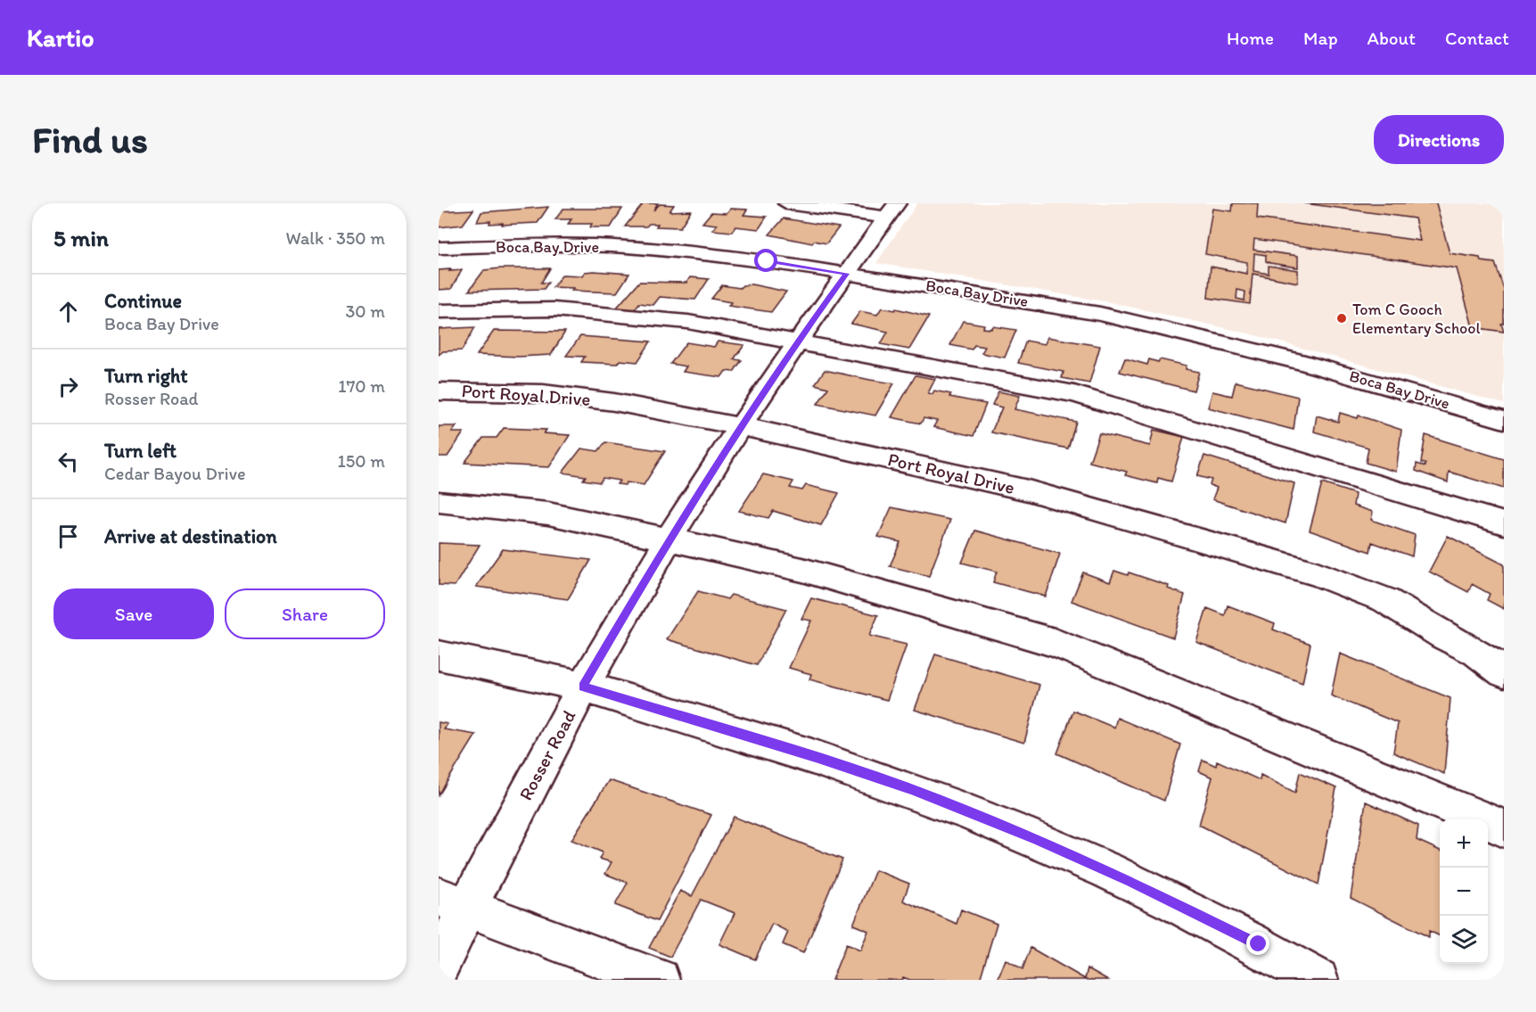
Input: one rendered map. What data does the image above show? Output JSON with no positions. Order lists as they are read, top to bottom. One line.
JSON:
{"streets":{"street":["Boca Bay Drive","Port Royal Drive","Rosser Road"]},"crossings":[["Boca Bay Drive","Rosser Road"],["Port Royal Drive","Rosser Road"]],"places":["Tom C Gooch Elementary School"],"page":{"header":"Kartio","nav":["Home","Map","About","Contact"],"buttons":["Directions",["Save","Share"]],"title":"Find us","heading":["5 min","Walk · 350 m"],"list":[["Continue","Boca Bay Drive","30 m"],["Turn right","Rosser Road","170 m"],["Turn left","Cedar Bayou Drive","150 m"],"Arrive at destination"],"map_buttons":["+","−"]}}
